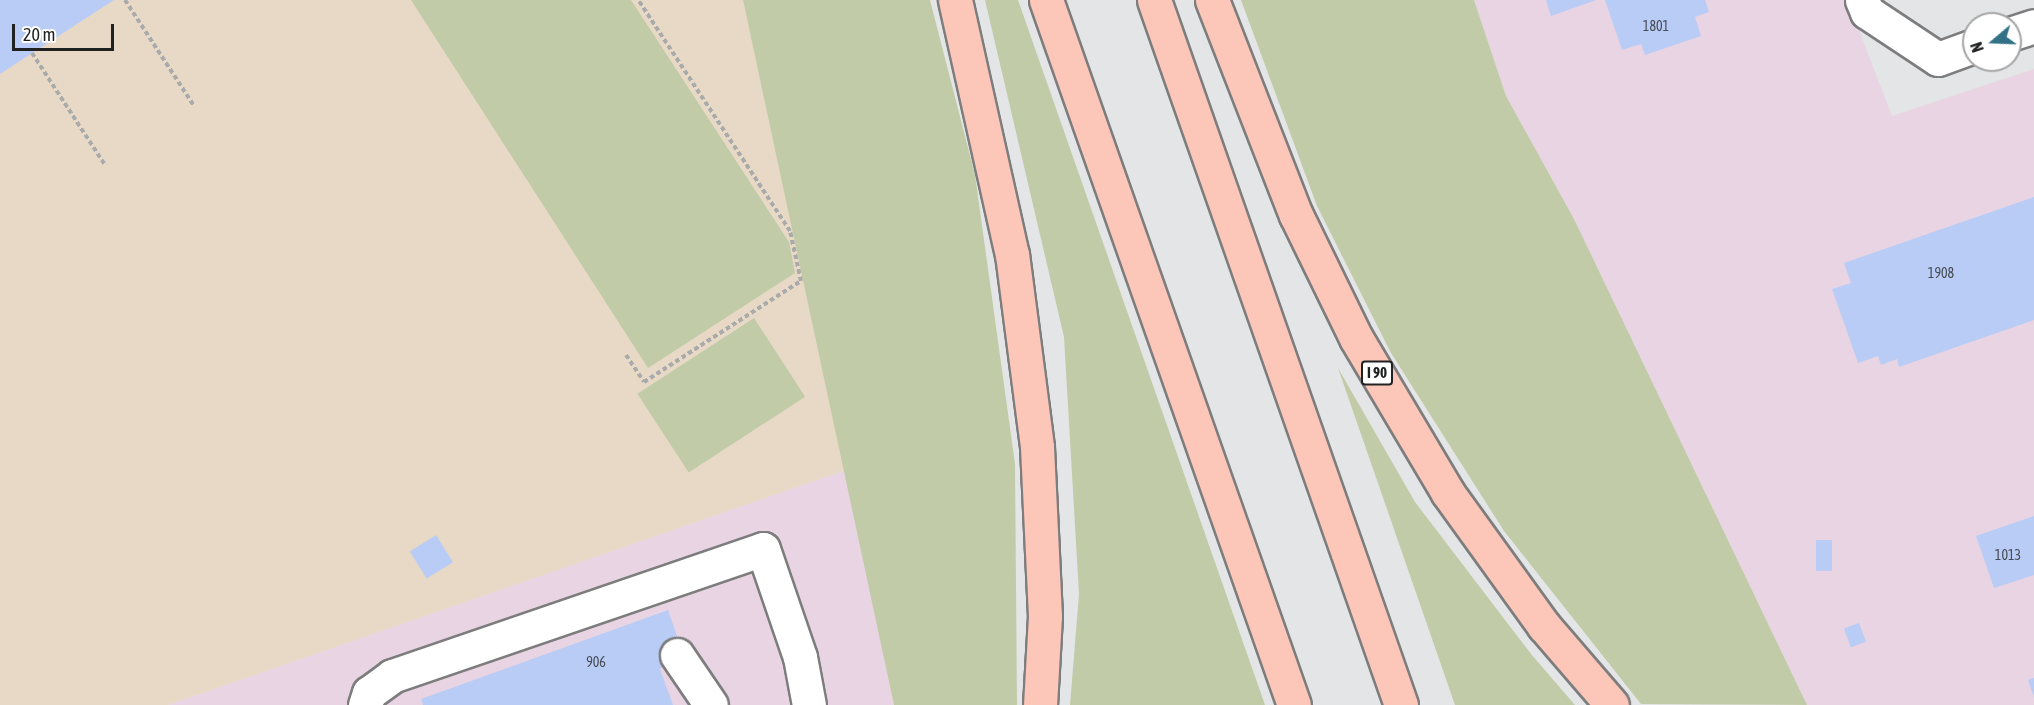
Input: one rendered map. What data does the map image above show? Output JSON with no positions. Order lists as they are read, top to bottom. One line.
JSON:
{"streets":{"highway":["I 90"]},"house_numbers":["1801","1908","1013","906"],"scale_bar":"20 m","north":"left"}
